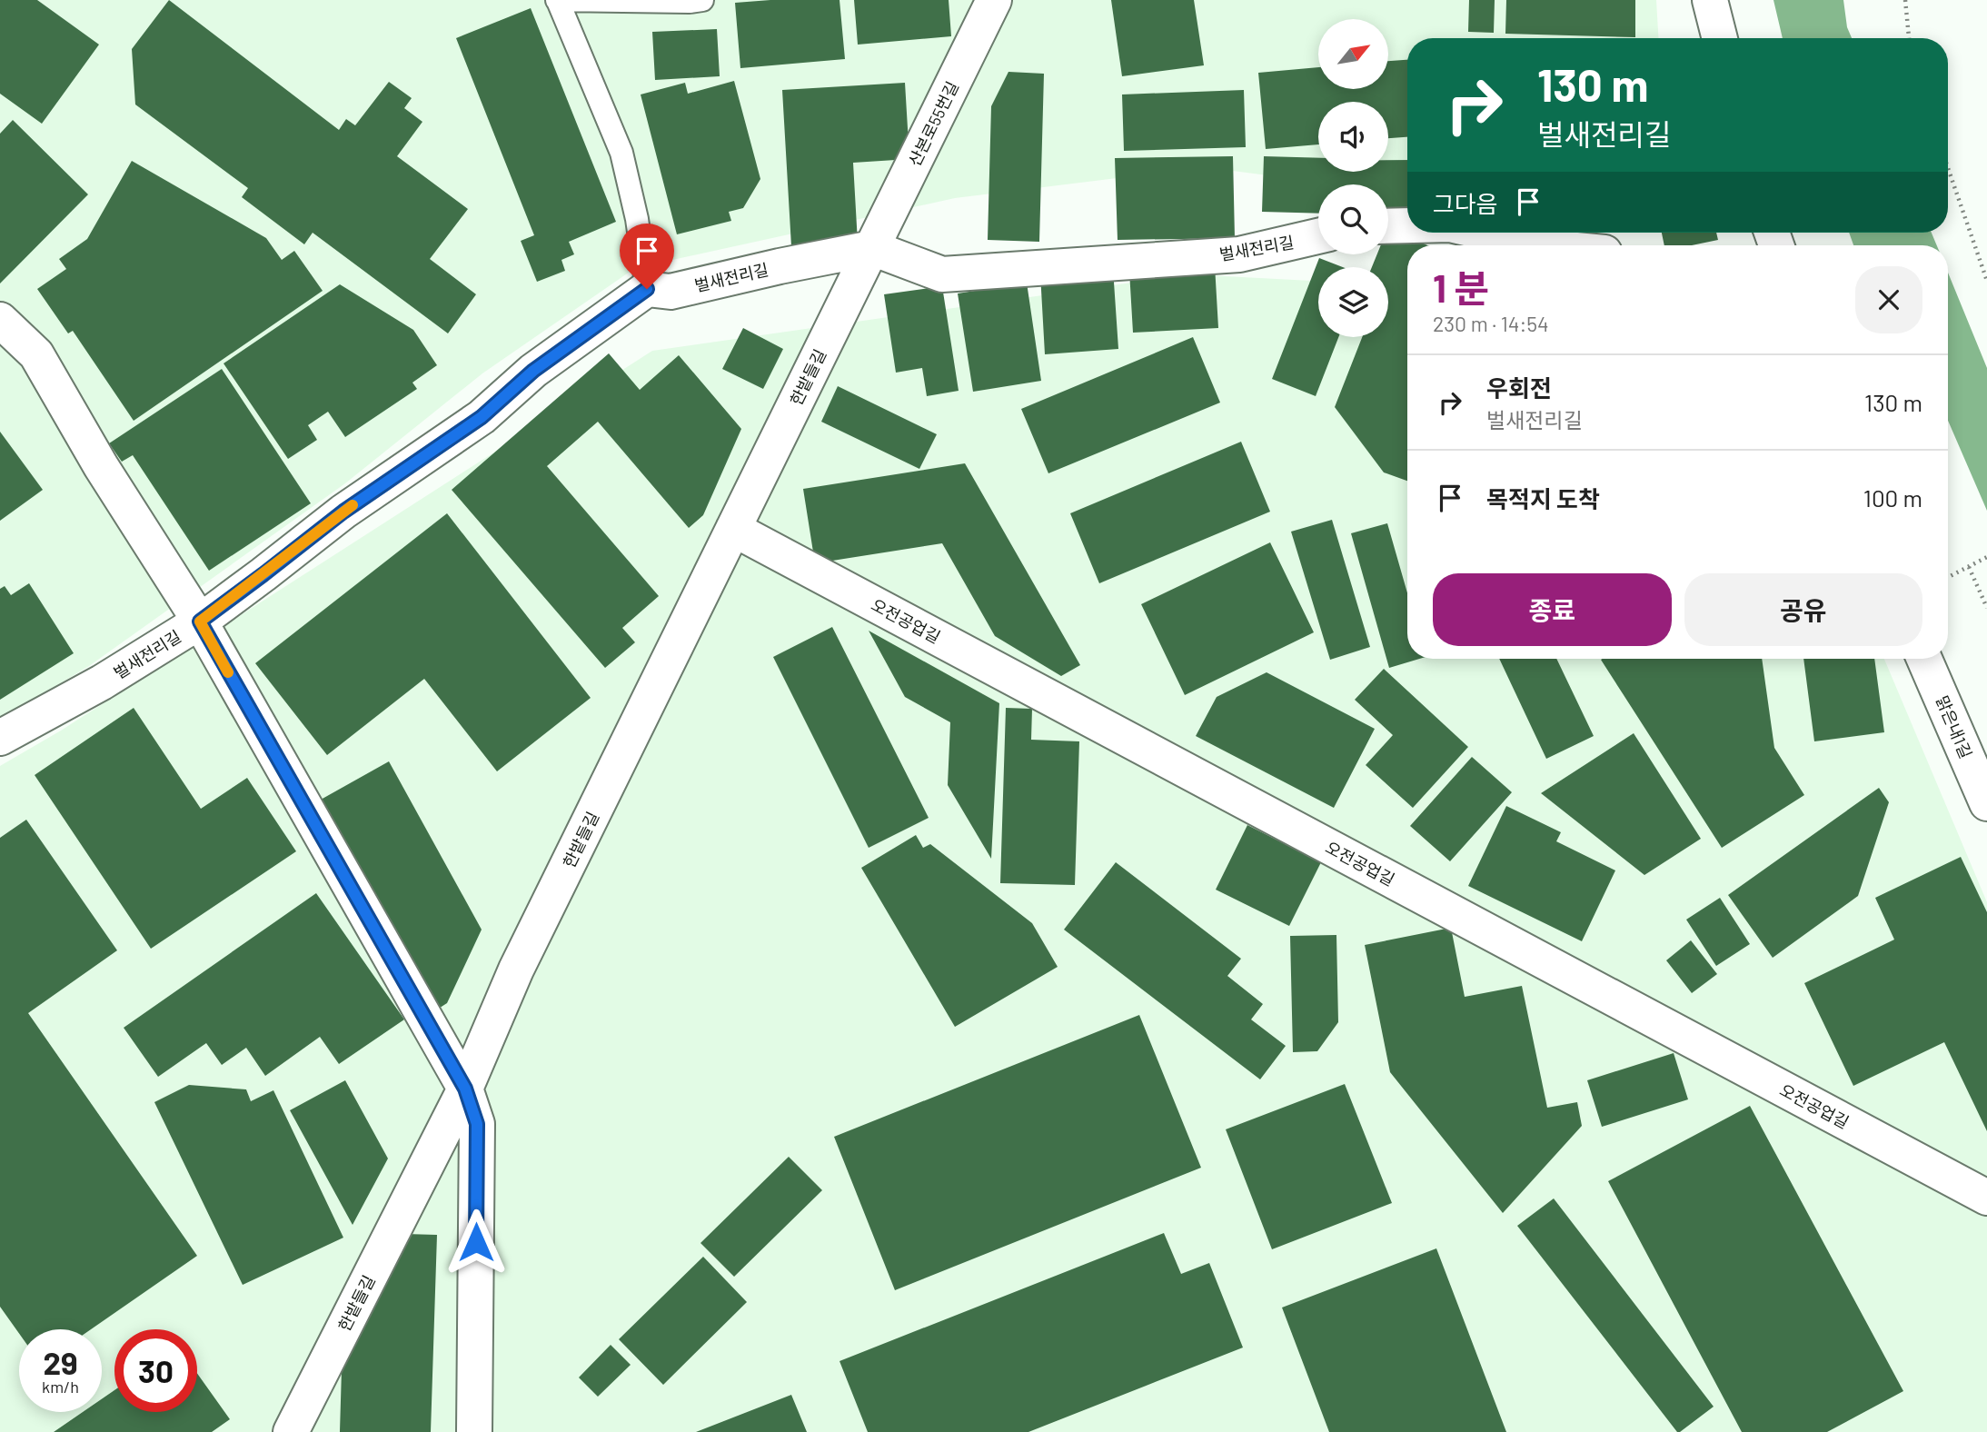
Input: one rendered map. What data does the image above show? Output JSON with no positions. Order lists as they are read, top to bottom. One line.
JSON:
{"streets":{"street":["산본로55번길","벌새전리길","한밭들길","오전공업길","맑은내1길"]},"crossings":[["산본로55번길","벌새전리길"],["산본로55번길","한밭들길"],["벌새전리길","한밭들길"],["한밭들길","오전공업길"]],"north":"top right","page":{"turn":["130 m","벌새전리길"],"then":"그다음","heading":["1 분","230 m · 14:54"],"list":[{"name":"우회전","note":"벌새전리길","value":"130 m"},{"name":"목적지 도착","value":"100 m"}],"buttons":["종료","공유"],"speed":"29 km/h","limit":"30"}}
